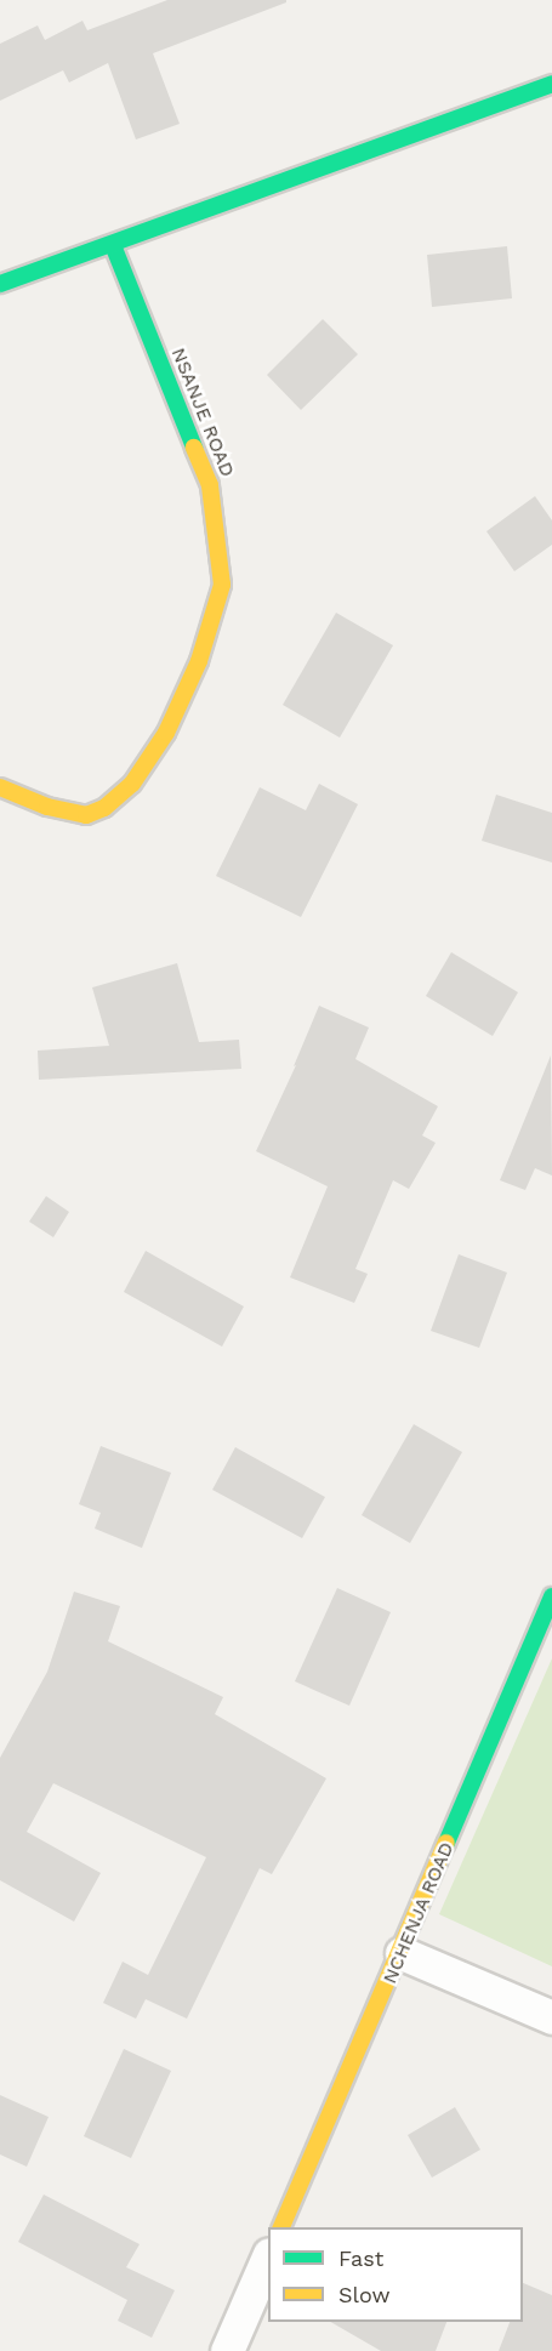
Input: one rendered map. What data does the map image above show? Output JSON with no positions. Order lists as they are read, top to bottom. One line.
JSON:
{"streets":{"street":["NSANJE ROAD","NCHENJA ROAD"]},"legend":["Fast","Slow"]}
